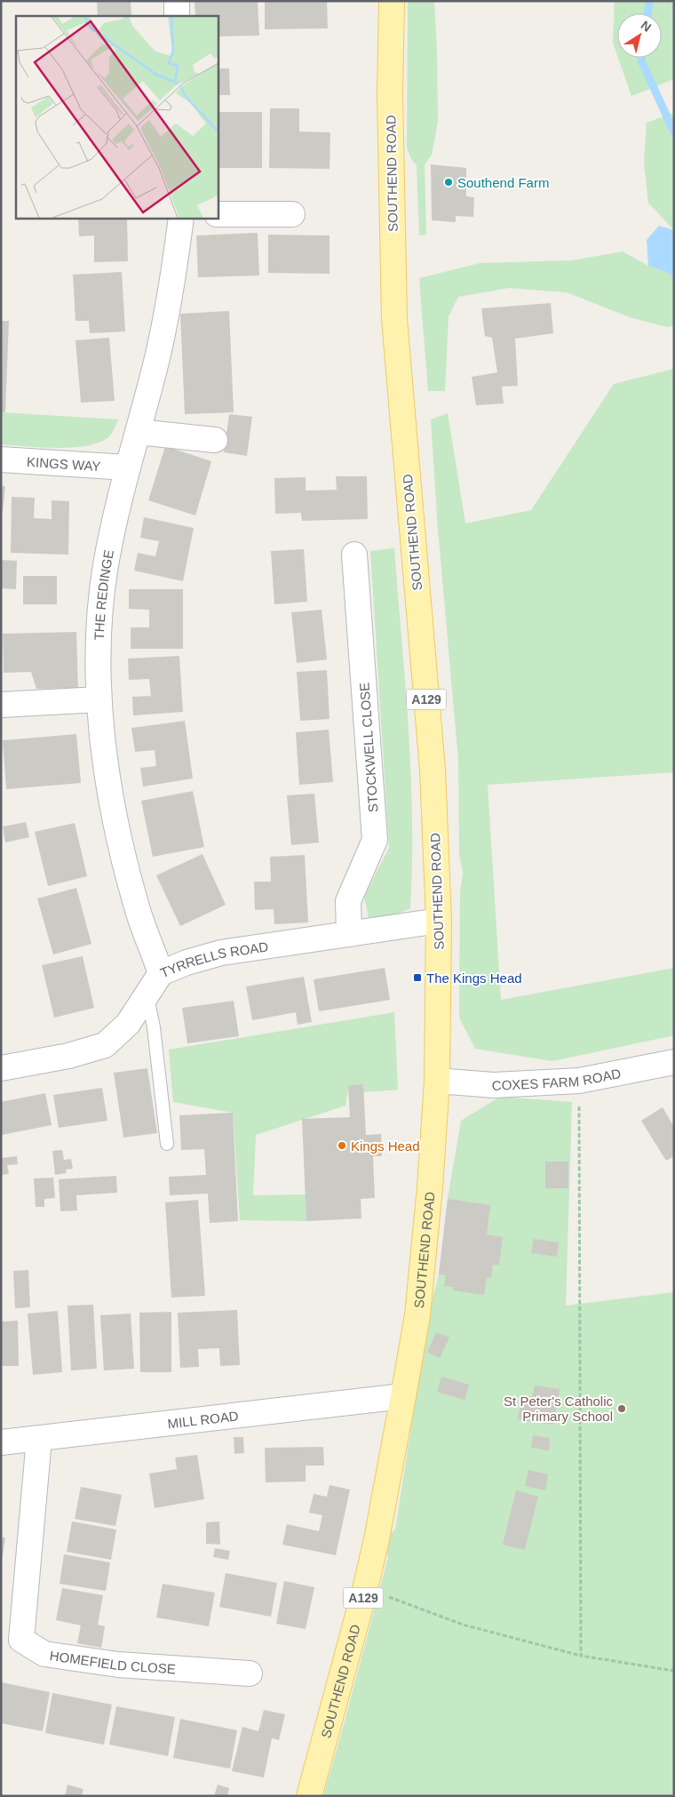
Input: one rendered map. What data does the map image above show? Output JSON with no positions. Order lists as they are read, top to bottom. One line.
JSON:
{"streets":{"main road":["SOUTHEND ROAD","A129"],"street":["KINGS WAY","THE REDINGE","STOCKWELL CLOSE","TYRRELLS ROAD","COXES FARM ROAD","MILL ROAD","HOMEFIELD CLOSE"]},"crossings":[["SOUTHEND ROAD","TYRRELLS ROAD"],["SOUTHEND ROAD","COXES FARM ROAD"],["SOUTHEND ROAD","MILL ROAD"],["KINGS WAY","THE REDINGE"],["THE REDINGE","TYRRELLS ROAD"],["STOCKWELL CLOSE","TYRRELLS ROAD"],["MILL ROAD","HOMEFIELD CLOSE"]],"places":{"other":["Southend Farm","Kings Head","St Peter's Catholic Primary School"],"transit":["The Kings Head"]},"north":"top right"}
